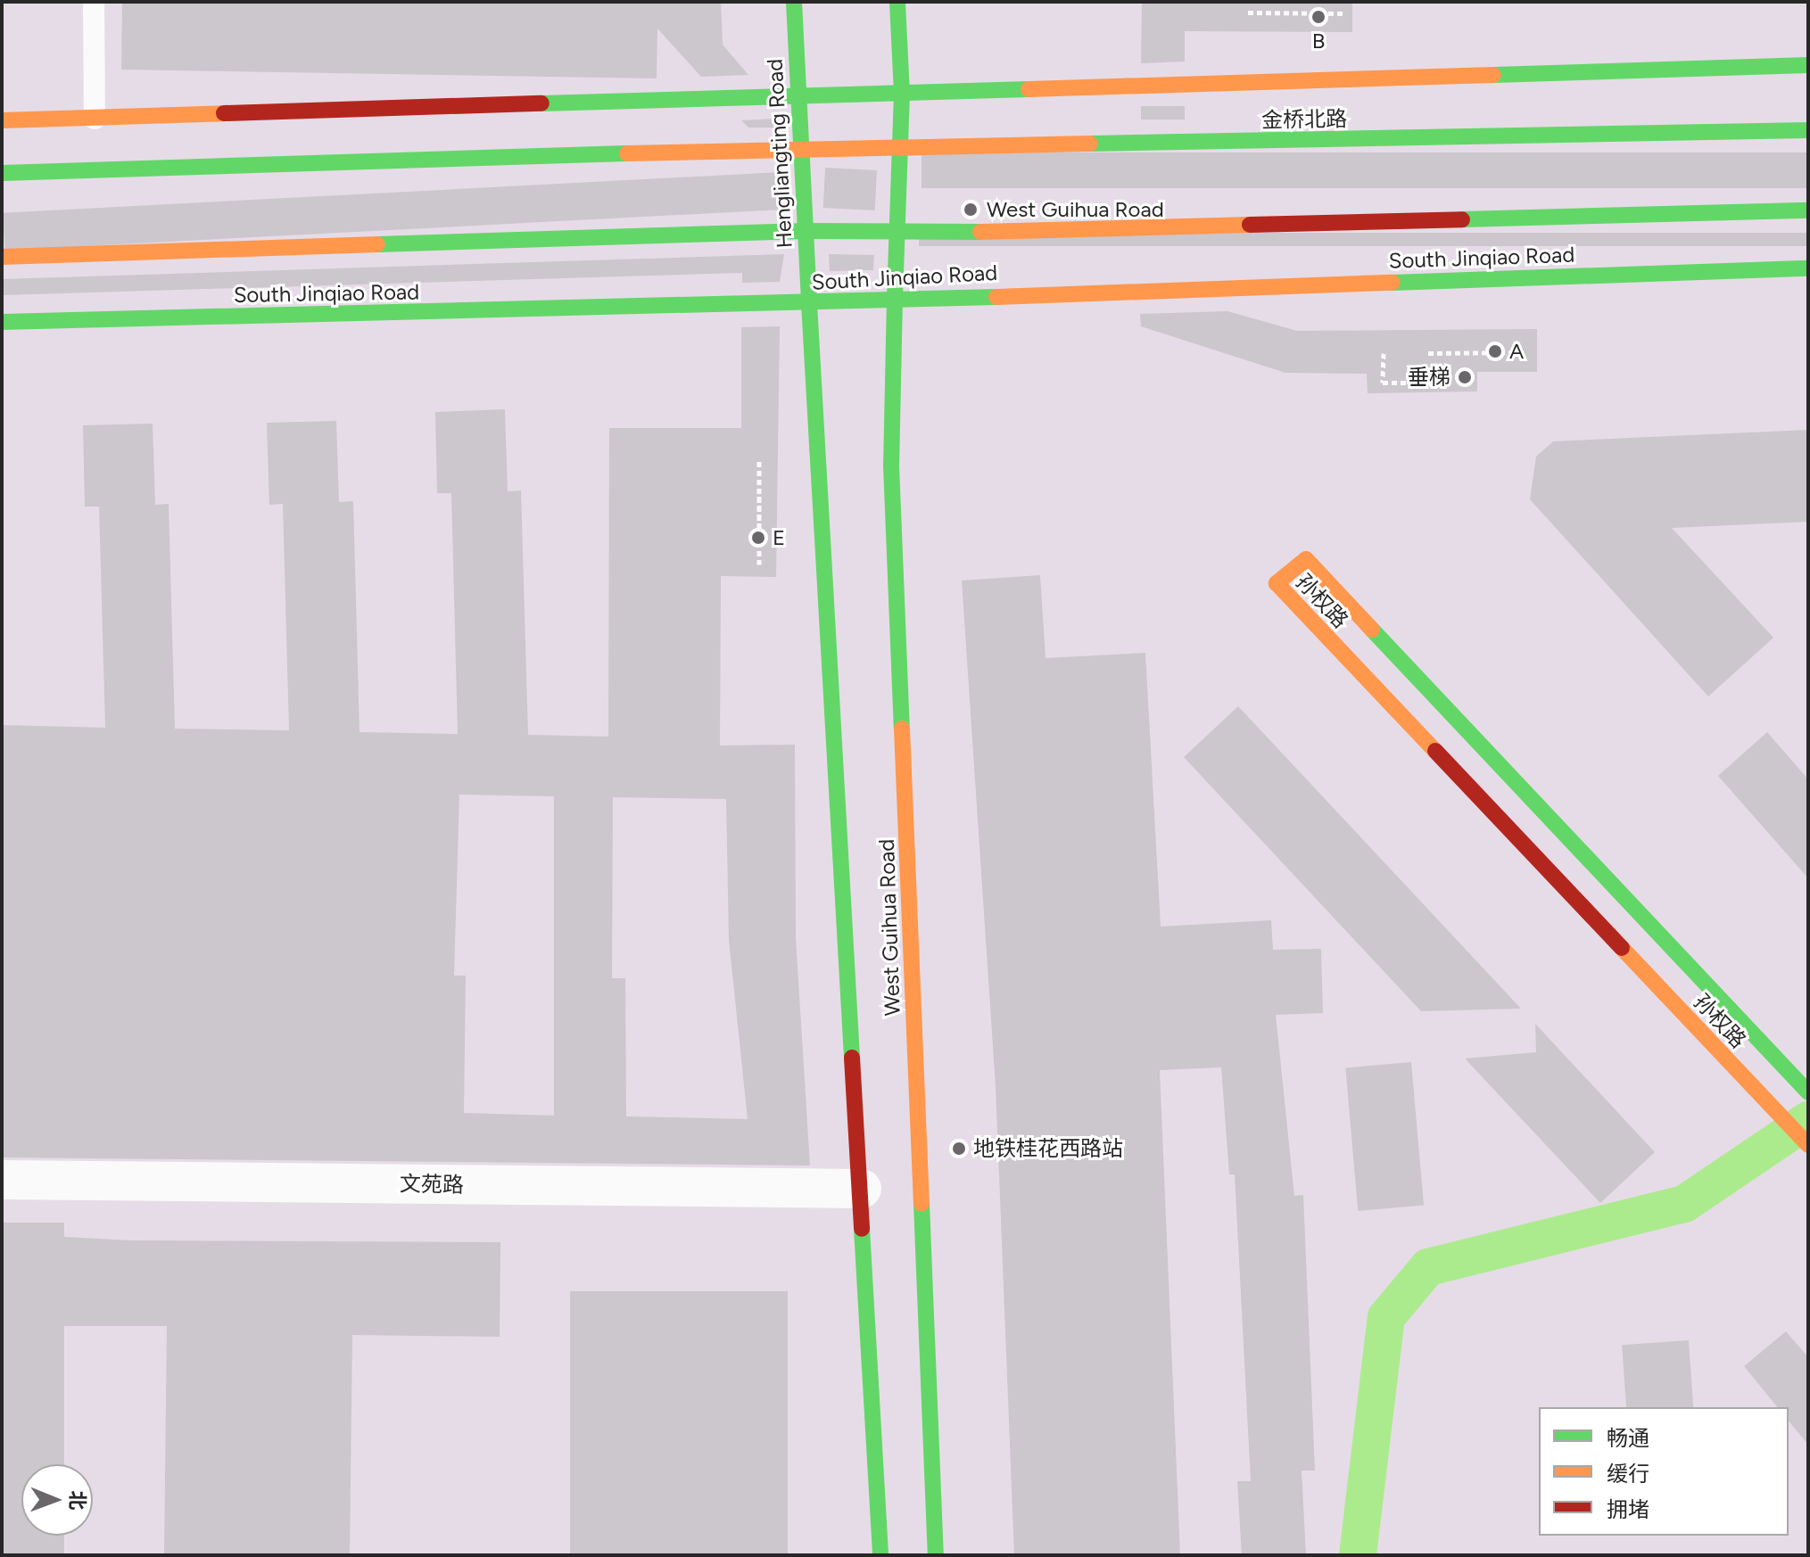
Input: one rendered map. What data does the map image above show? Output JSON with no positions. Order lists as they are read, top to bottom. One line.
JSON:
{"streets":{"main road":["金桥北路","Hengliangting Road","South Jinqiao Road","孙权路","West Guihua Road"],"street":["文苑路"]},"crossings":[["金桥北路","Hengliangting Road"],["Hengliangting Road","South Jinqiao Road"],["Hengliangting Road","West Guihua Road"],["South Jinqiao Road","West Guihua Road"],["West Guihua Road","文苑路"]],"places":["B","West Guihua Road","A","垂梯","E","地铁桂花西路站"],"legend":["畅通","缓行","拥堵"],"north":"right"}
